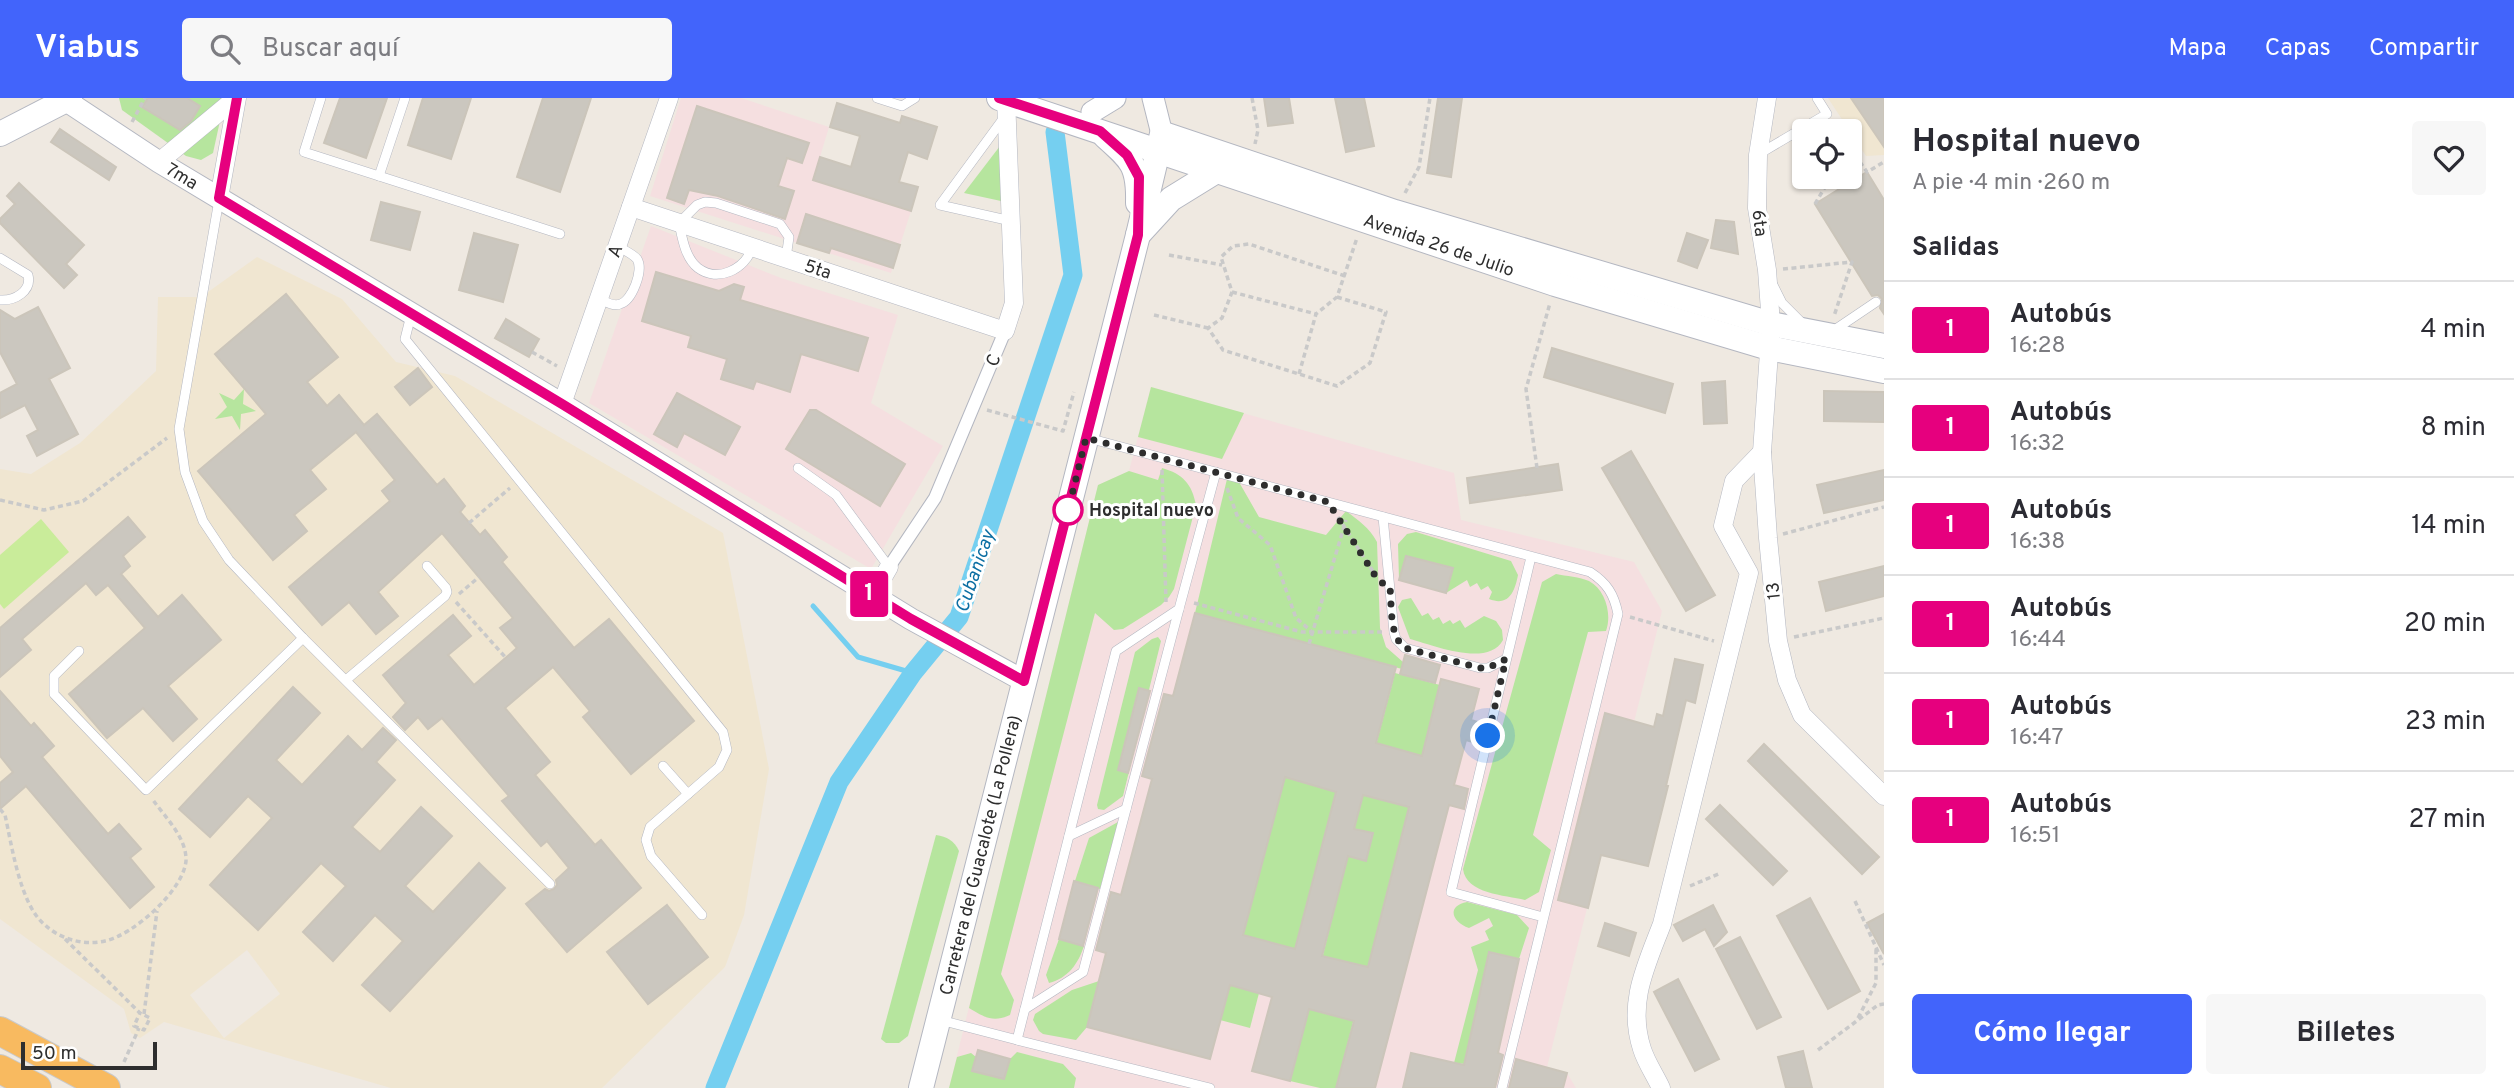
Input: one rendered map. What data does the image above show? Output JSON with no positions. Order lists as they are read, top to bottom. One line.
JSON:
{"streets":{"main road":["Avenida 26 de Julio","Carretera del Guacalote (La Pollera)"],"street":["7ma","6ta","A","5ta","C","13"]},"crossings":[["7ma","A"],["7ma","C"],["7ma","Carretera del Guacalote (La Pollera)"],["6ta","Avenida 26 de Julio"],["6ta","13"],["Avenida 26 de Julio","C"],["Avenida 26 de Julio","13"],["Avenida 26 de Julio","Carretera del Guacalote (La Pollera)"],["A","5ta"],["5ta","C"]],"water":["Cubanicay"],"places":["Hospital nuevo"],"lines":["bus line 1"],"scale_bar":"50 m","page":{"header":"Viabus","search":"Buscar aquí","nav":["Mapa","Capas","Compartir"],"on_map":"1","heading":[["Hospital nuevo","A pie · 4 min · 260 m"],"Salidas"],"list":[{"mark":"1","name":"Autobús","note":"16:28","value":"4 min"},{"mark":"1","name":"Autobús","note":"16:32","value":"8 min"},{"mark":"1","name":"Autobús","note":"16:38","value":"14 min"},{"mark":"1","name":"Autobús","note":"16:44","value":"20 min"},{"mark":"1","name":"Autobús","note":"16:47","value":"23 min"},{"mark":"1","name":"Autobús","note":"16:51","value":"27 min"}],"buttons":["Cómo llegar","Billetes"],"scale":"50 m"}}
